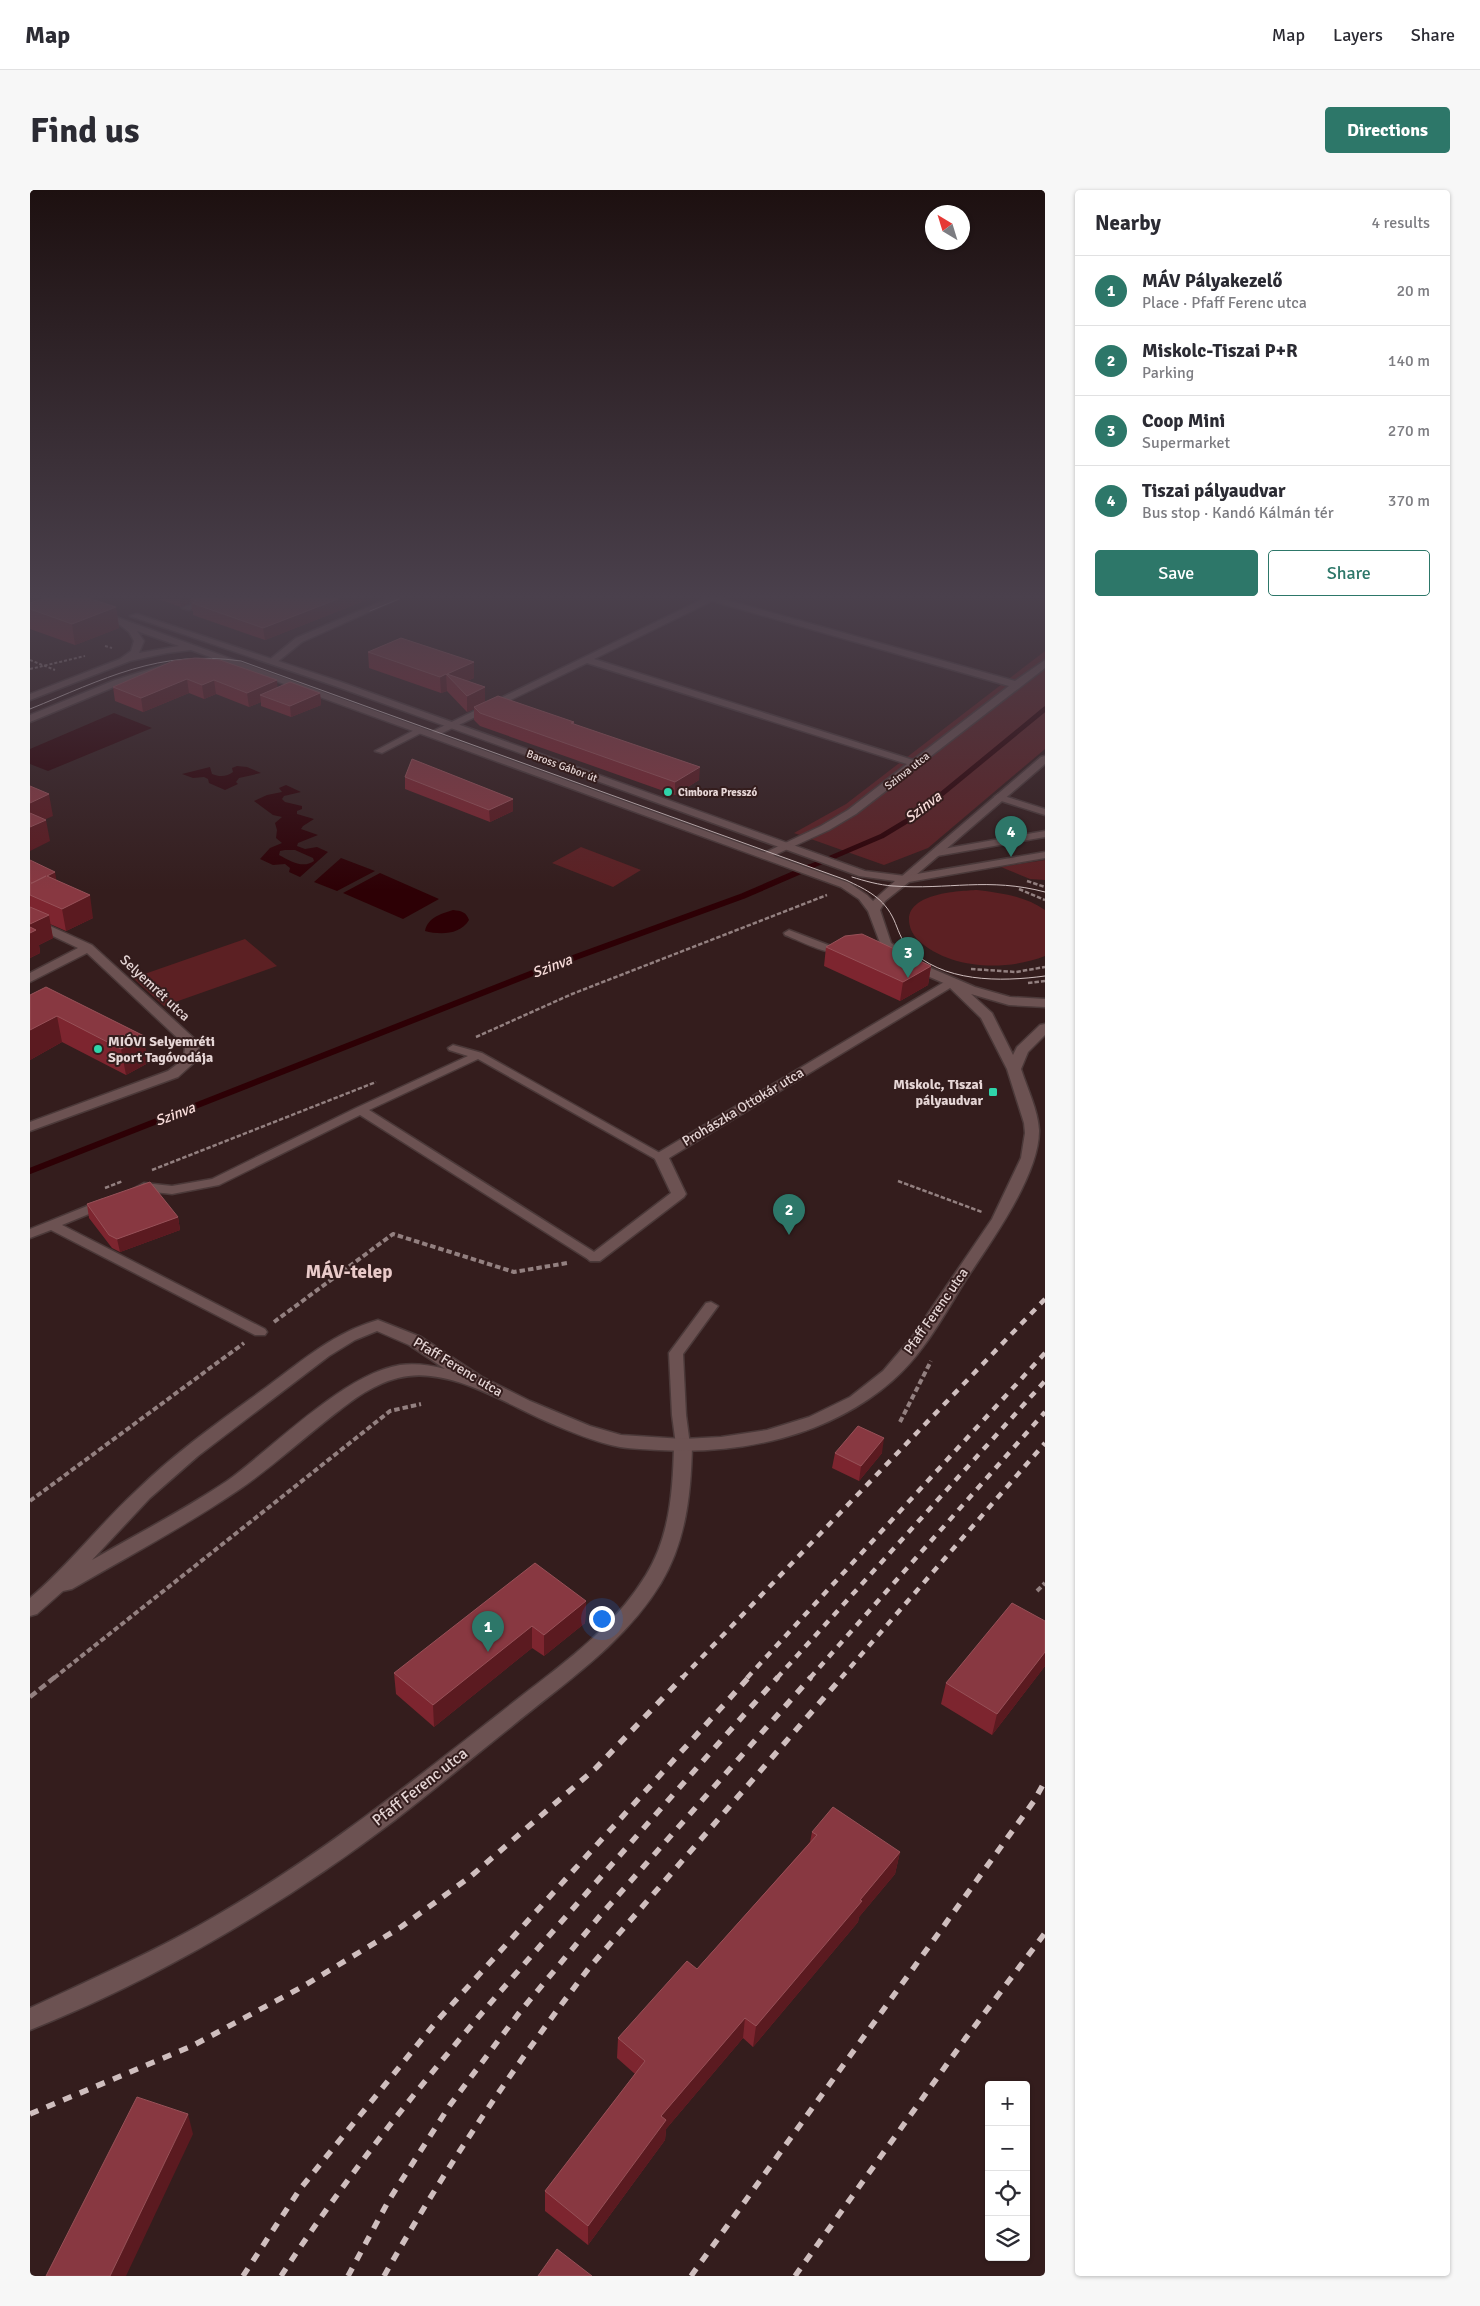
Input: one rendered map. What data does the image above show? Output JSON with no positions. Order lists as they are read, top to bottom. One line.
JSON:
{"streets":{"street":["Baross Gábor út","Szinva utca","Selyemrét utca","Prohászka Ottokár utca","Pfaff Ferenc utca"]},"crossings":[["Baross Gábor út","Szinva utca"],["Prohászka Ottokár utca","Pfaff Ferenc utca"]],"districts":["MÁV-telep"],"water":["Szinva"],"places":{"other":["Cimbora Presszó","MIÓVI Selyemréti Sport Tagóvodája"],"transit":["Miskolc, Tiszai pályaudvar"]},"north":"top left","page":{"header":"Map","nav":["Map","Layers","Share"],"buttons":["Directions",["Save","Share"]],"title":"Find us","heading":["Nearby","4 results"],"list":[{"mark":"1","name":"MÁV Pályakezelő","note":"Place · Pfaff Ferenc utca","value":"20 m"},{"mark":"2","name":"Miskolc-Tiszai P+R","note":"Parking","value":"140 m"},{"mark":"3","name":"Coop Mini","note":"Supermarket","value":"270 m"},{"mark":"4","name":"Tiszai pályaudvar","note":"Bus stop · Kandó Kálmán tér","value":"370 m"}],"pins":["4","3","2","1"],"map_buttons":["+","−"]}}
